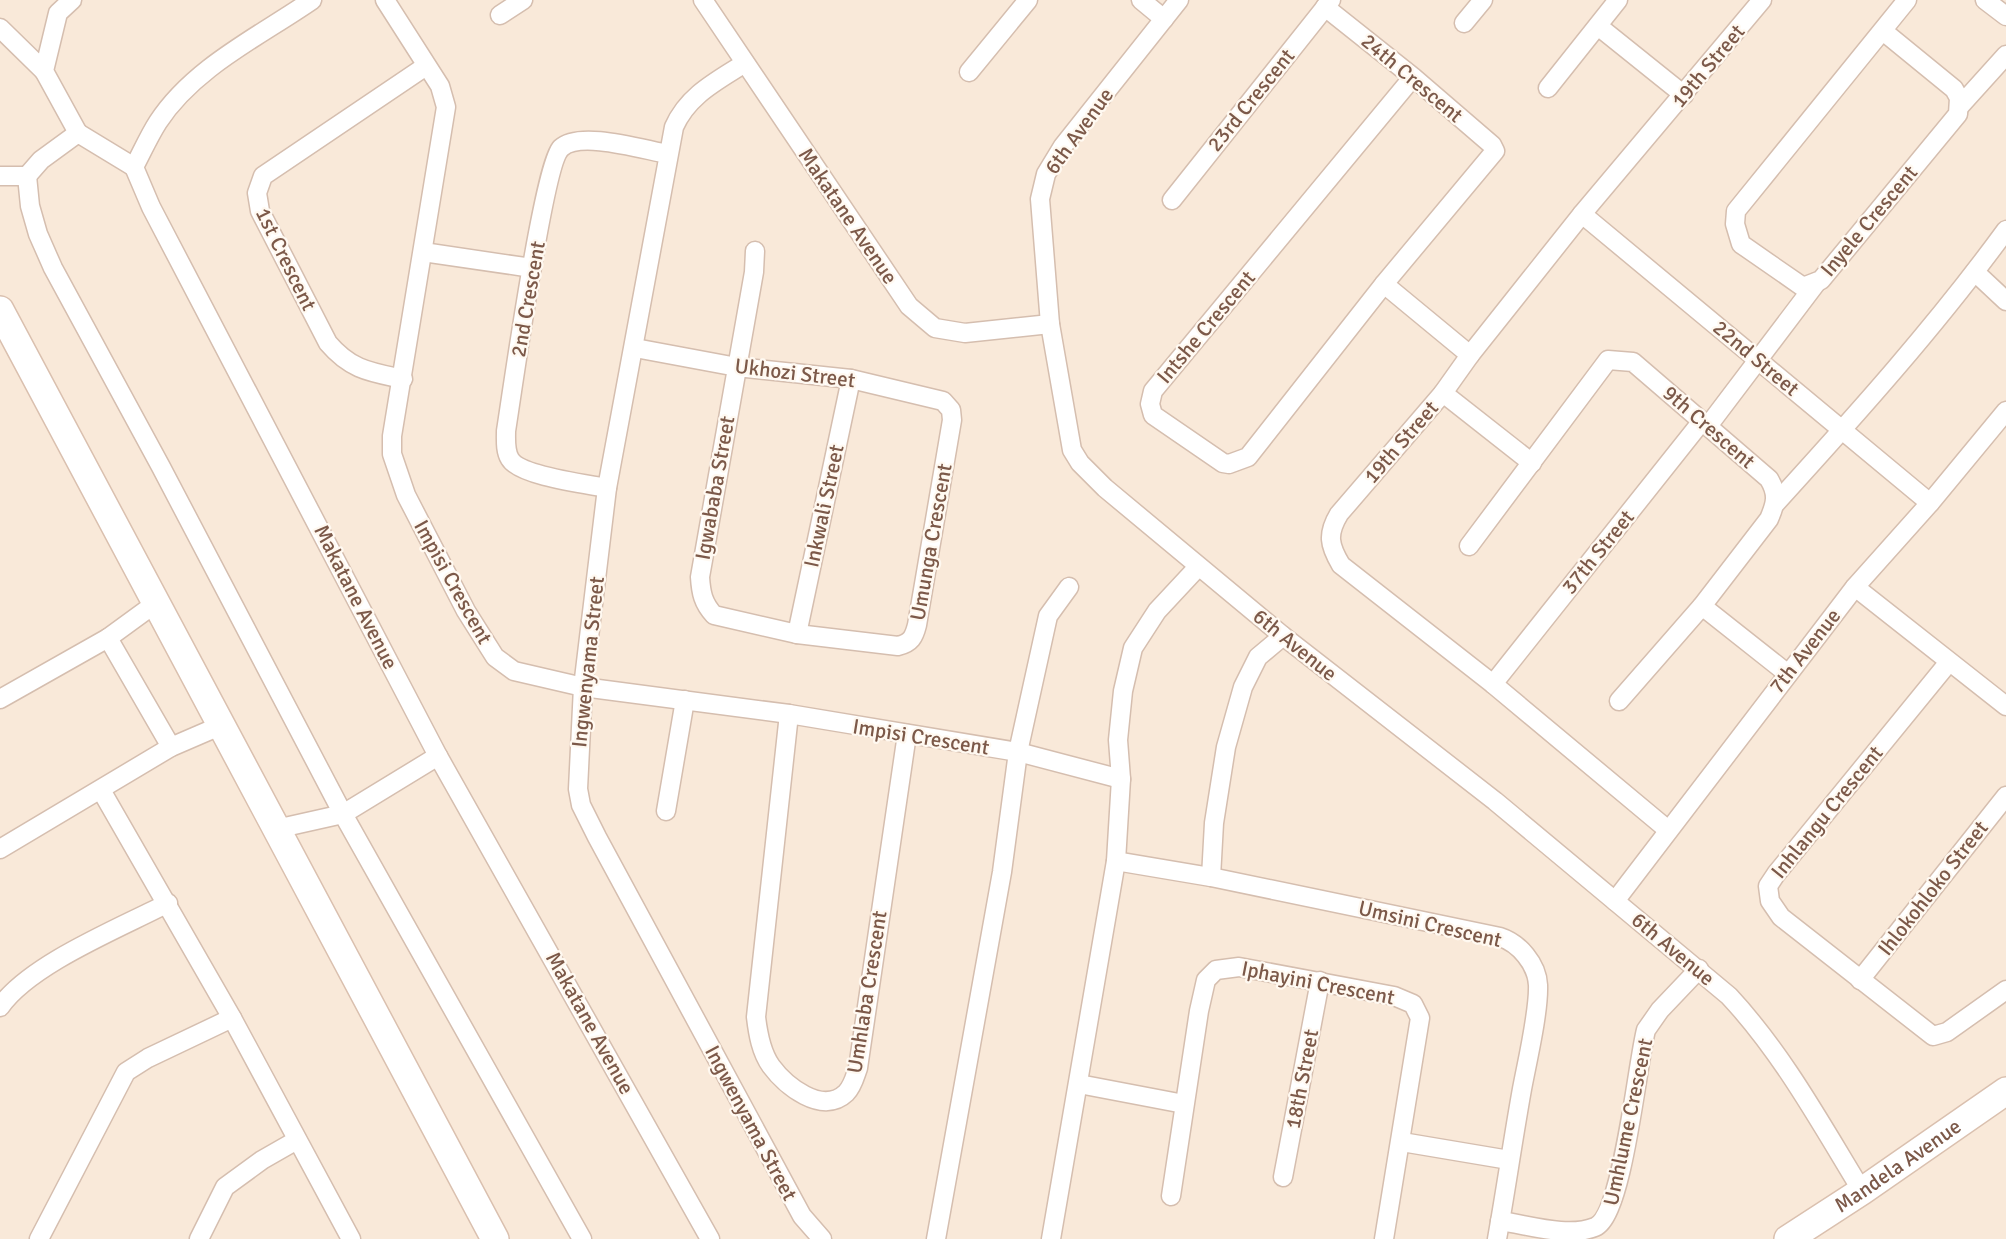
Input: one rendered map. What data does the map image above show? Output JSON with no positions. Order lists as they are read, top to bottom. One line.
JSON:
{"streets":{"main road":["Mandela Avenue"],"street":["19th Street","24th Crescent","23rd Crescent","6th Avenue","Makatane Avenue","Inyele Crescent","1st Crescent","2nd Crescent","Intshe Crescent","22nd Street","Ukhozi Street","9th Crescent","Igwababa Street","Inkwali Street","Umunga Crescent","37th Street","Impisi Crescent","7th Avenue","Ingwenyama Street","Inhlangu Crescent","Ihlokohloko Street","Umsini Crescent","Iphayini Crescent","Umhlaba Crescent","18th Street","Umhlume Crescent"]},"crossings":[["19th Street","22nd Street"],["19th Street","37th Street"],["19th Street","7th Avenue"],["24th Crescent","23rd Crescent"],["24th Crescent","Intshe Crescent"],["6th Avenue","Makatane Avenue"],["6th Avenue","7th Avenue"],["6th Avenue","Umhlume Crescent"],["6th Avenue","Mandela Avenue"],["Makatane Avenue","Ingwenyama Street"],["Inyele Crescent","37th Street"],["1st Crescent","Impisi Crescent"],["2nd Crescent","Ingwenyama Street"],["22nd Street","37th Street"],["22nd Street","7th Avenue"],["Ukhozi Street","Igwababa Street"],["Ukhozi Street","Inkwali Street"],["Ukhozi Street","Umunga Crescent"],["Ukhozi Street","Ingwenyama Street"],["9th Crescent","37th Street"],["Igwababa Street","Umunga Crescent"],["Inkwali Street","Umunga Crescent"],["Impisi Crescent","Ingwenyama Street"],["Impisi Crescent","Umhlaba Crescent"],["Inhlangu Crescent","Ihlokohloko Street"],["Umsini Crescent","Umhlume Crescent"],["Iphayini Crescent","18th Street"]]}
